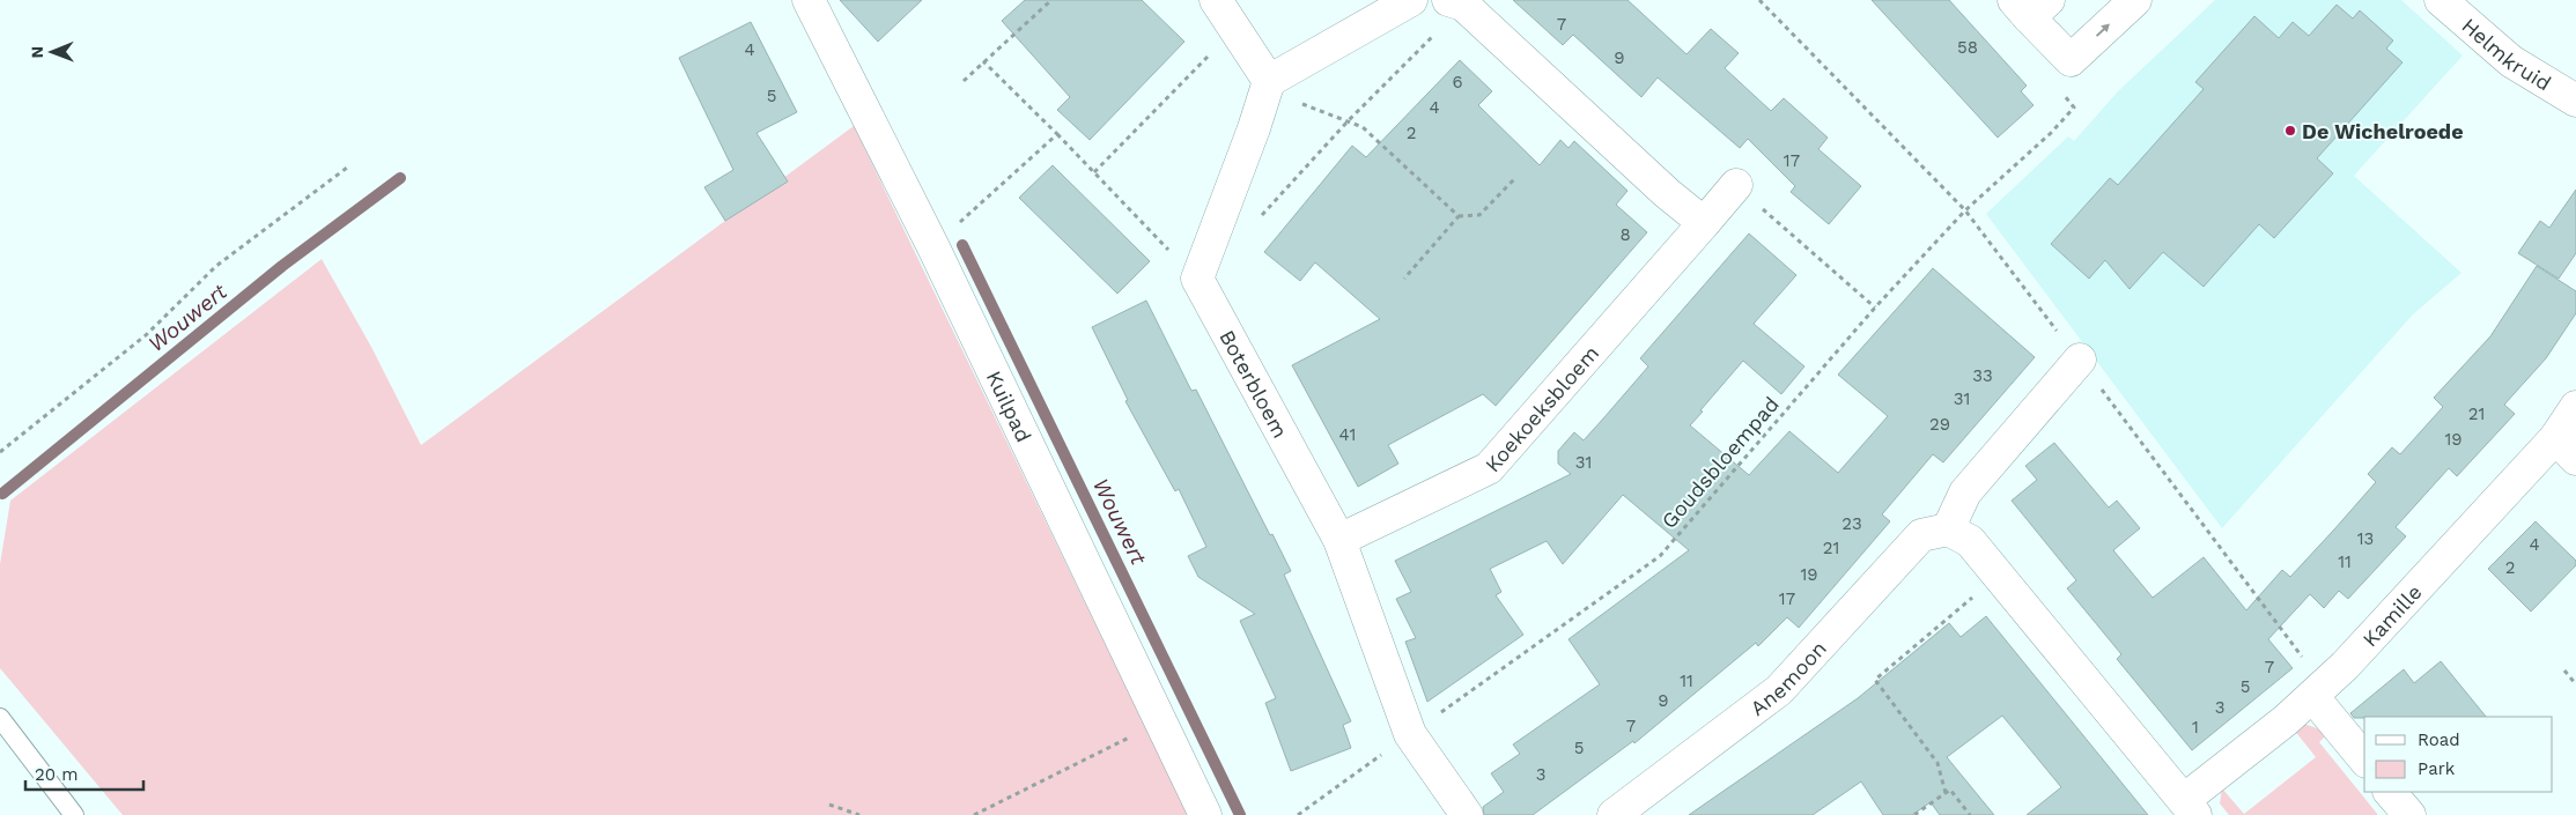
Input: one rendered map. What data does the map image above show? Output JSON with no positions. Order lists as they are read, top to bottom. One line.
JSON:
{"streets":{"street":["Helmkruid","Boterbloem","Kuilpad","Koekoeksbloem","Kamille","Anemoon"],"path":["Goudsbloempad"]},"crossings":[["Boterbloem","Koekoeksbloem"],["Boterbloem","Goudsbloempad"]],"water":["Wouwert"],"places":["De Wichelroede"],"house_numbers":["7","58","4","9","6","5","4","2","17","8","33","31","21","29","41","19","31","23","13","4","21","11","2","19","17","7","11","5","9","3","7","1","5","3"],"legend":["Road","Park"],"scale_bar":"20 m","north":"left"}
